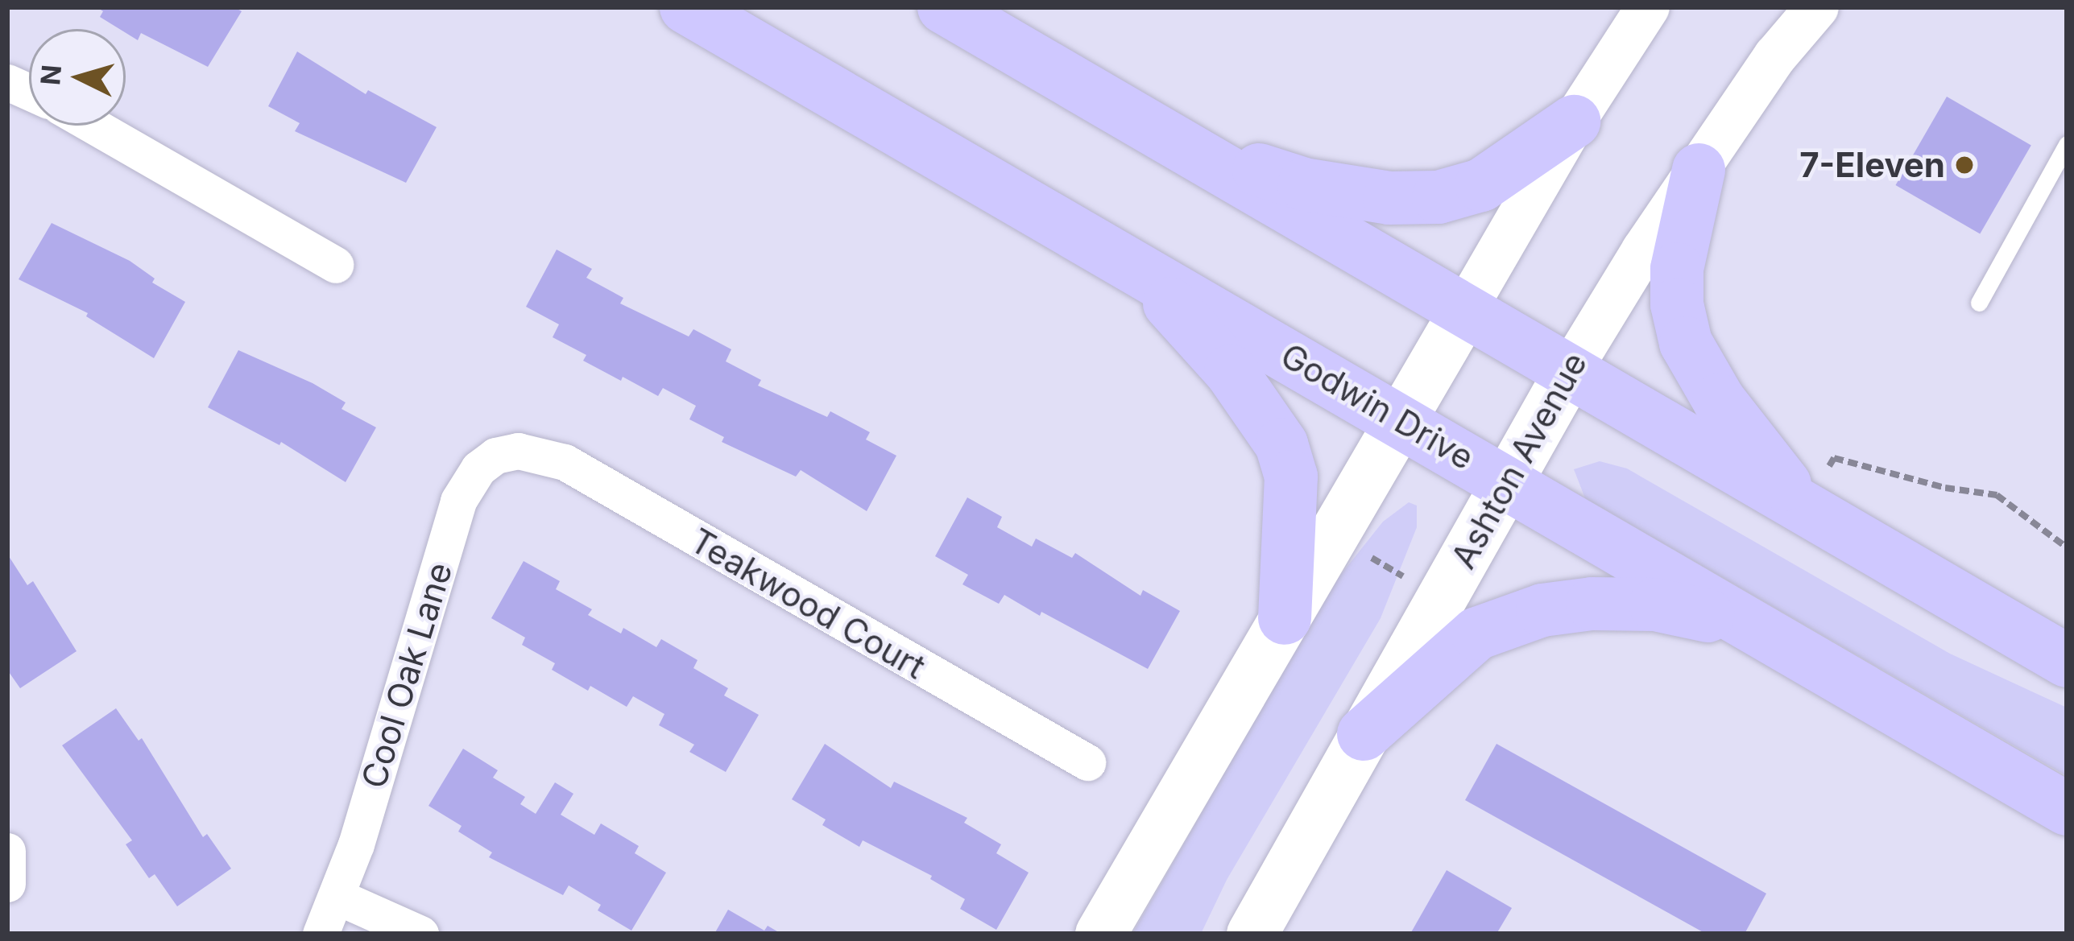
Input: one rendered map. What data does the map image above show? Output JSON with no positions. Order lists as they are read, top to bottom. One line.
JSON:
{"streets":{"main road":["Godwin Drive","Ashton Avenue"],"street":["Teakwood Court","Cool Oak Lane"]},"crossings":[["Godwin Drive","Ashton Avenue"],["Teakwood Court","Cool Oak Lane"]],"places":["7-Eleven"],"north":"left"}
